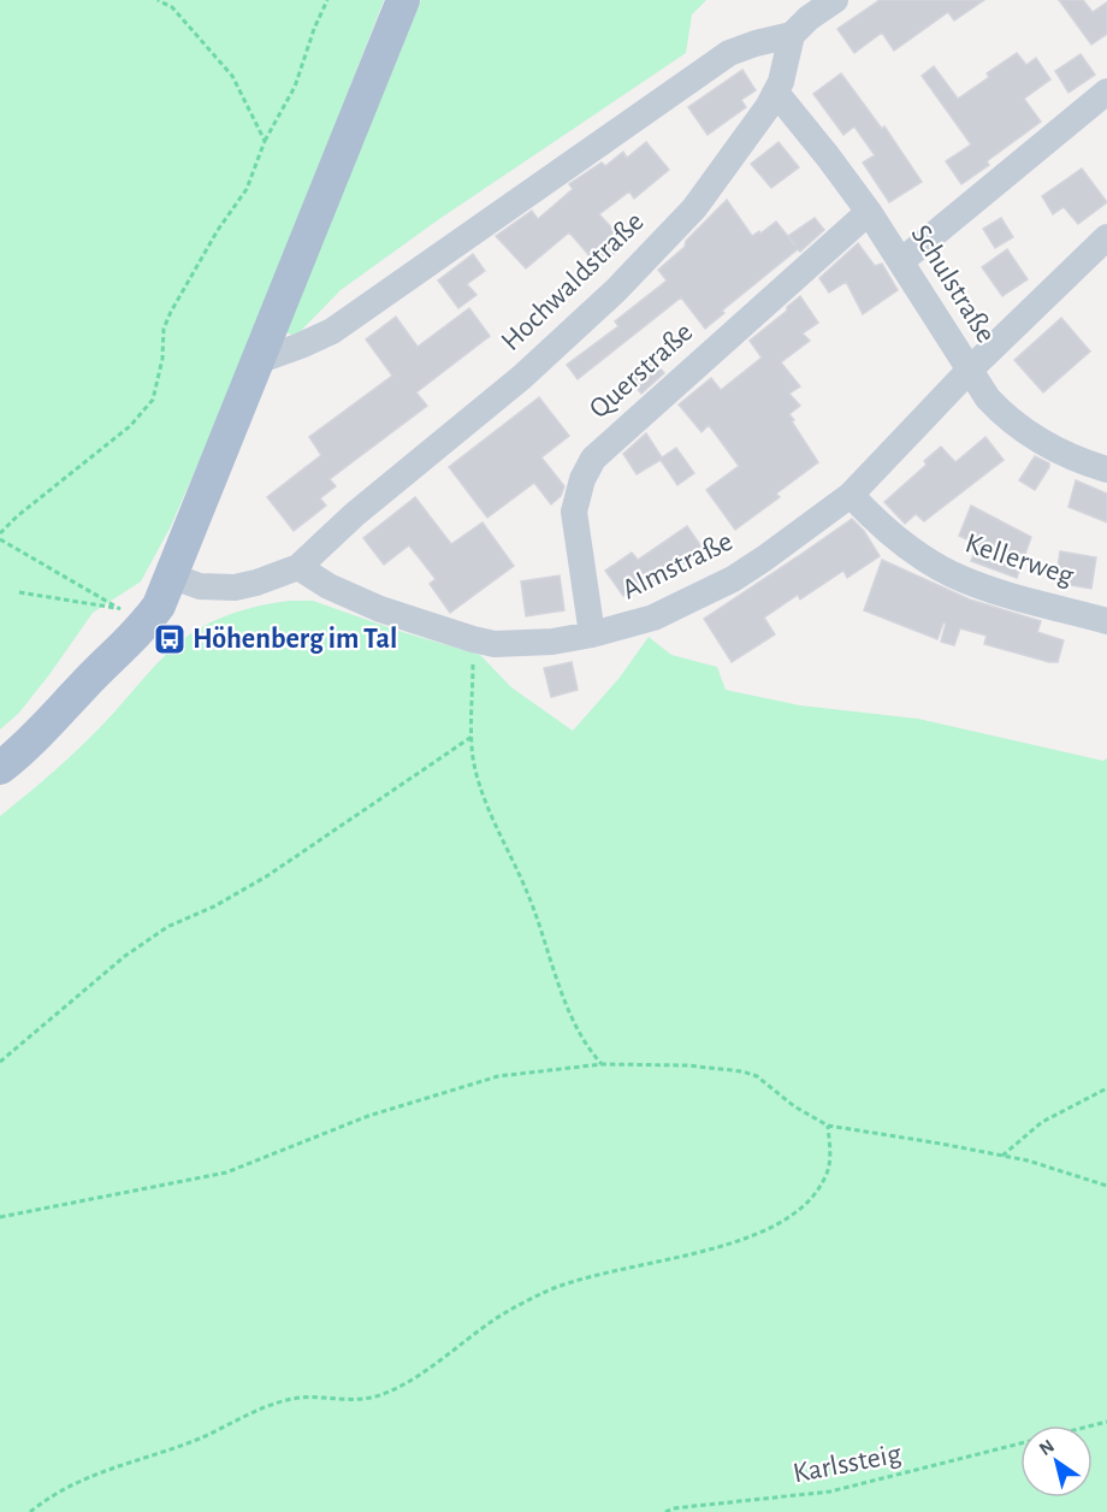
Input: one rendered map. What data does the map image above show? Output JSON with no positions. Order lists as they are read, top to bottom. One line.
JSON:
{"streets":{"street":["Hochwaldstraße","Schulstraße","Querstraße","Kellerweg","Almstraße"],"path":["Karlssteig"]},"crossings":[["Hochwaldstraße","Schulstraße"],["Hochwaldstraße","Almstraße"],["Schulstraße","Querstraße"],["Schulstraße","Almstraße"],["Querstraße","Almstraße"],["Kellerweg","Almstraße"]],"places":{"bus stop":["Höhenberg im Tal"]},"north":"top left"}
